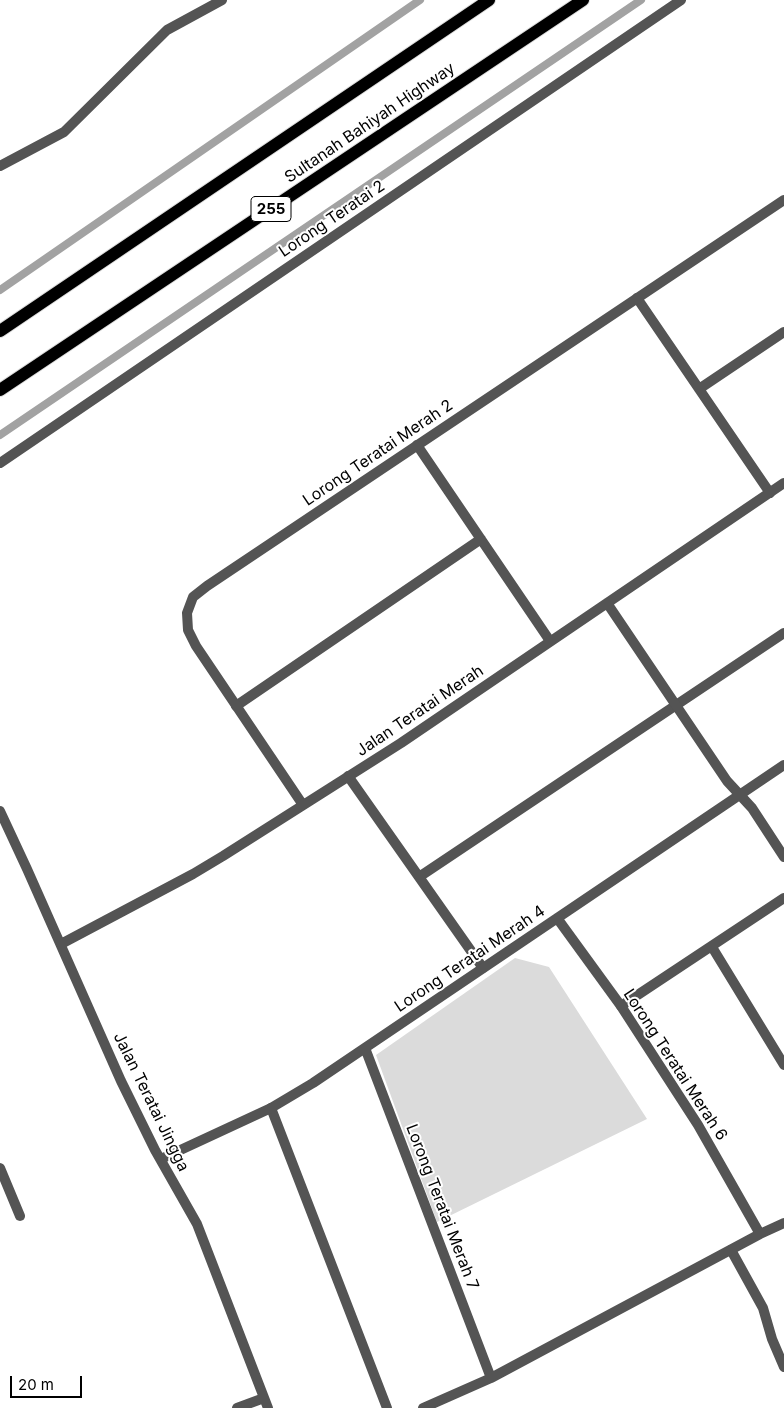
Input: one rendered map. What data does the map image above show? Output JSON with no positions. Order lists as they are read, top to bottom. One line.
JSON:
{"streets":{"main road":["Sultanah Bahiyah Highway","255"],"street":["Lorong Teratai 2","Lorong Teratai Merah 2","Jalan Teratai Merah","Lorong Teratai Merah 4","Lorong Teratai Merah 6","Jalan Teratai Jingga","Lorong Teratai Merah 7"]},"crossings":[["Lorong Teratai Merah 2","Jalan Teratai Merah"],["Jalan Teratai Merah","Jalan Teratai Jingga"],["Lorong Teratai Merah 4","Lorong Teratai Merah 6"],["Lorong Teratai Merah 4","Jalan Teratai Jingga"],["Lorong Teratai Merah 4","Lorong Teratai Merah 7"]],"scale_bar":"20 m"}
